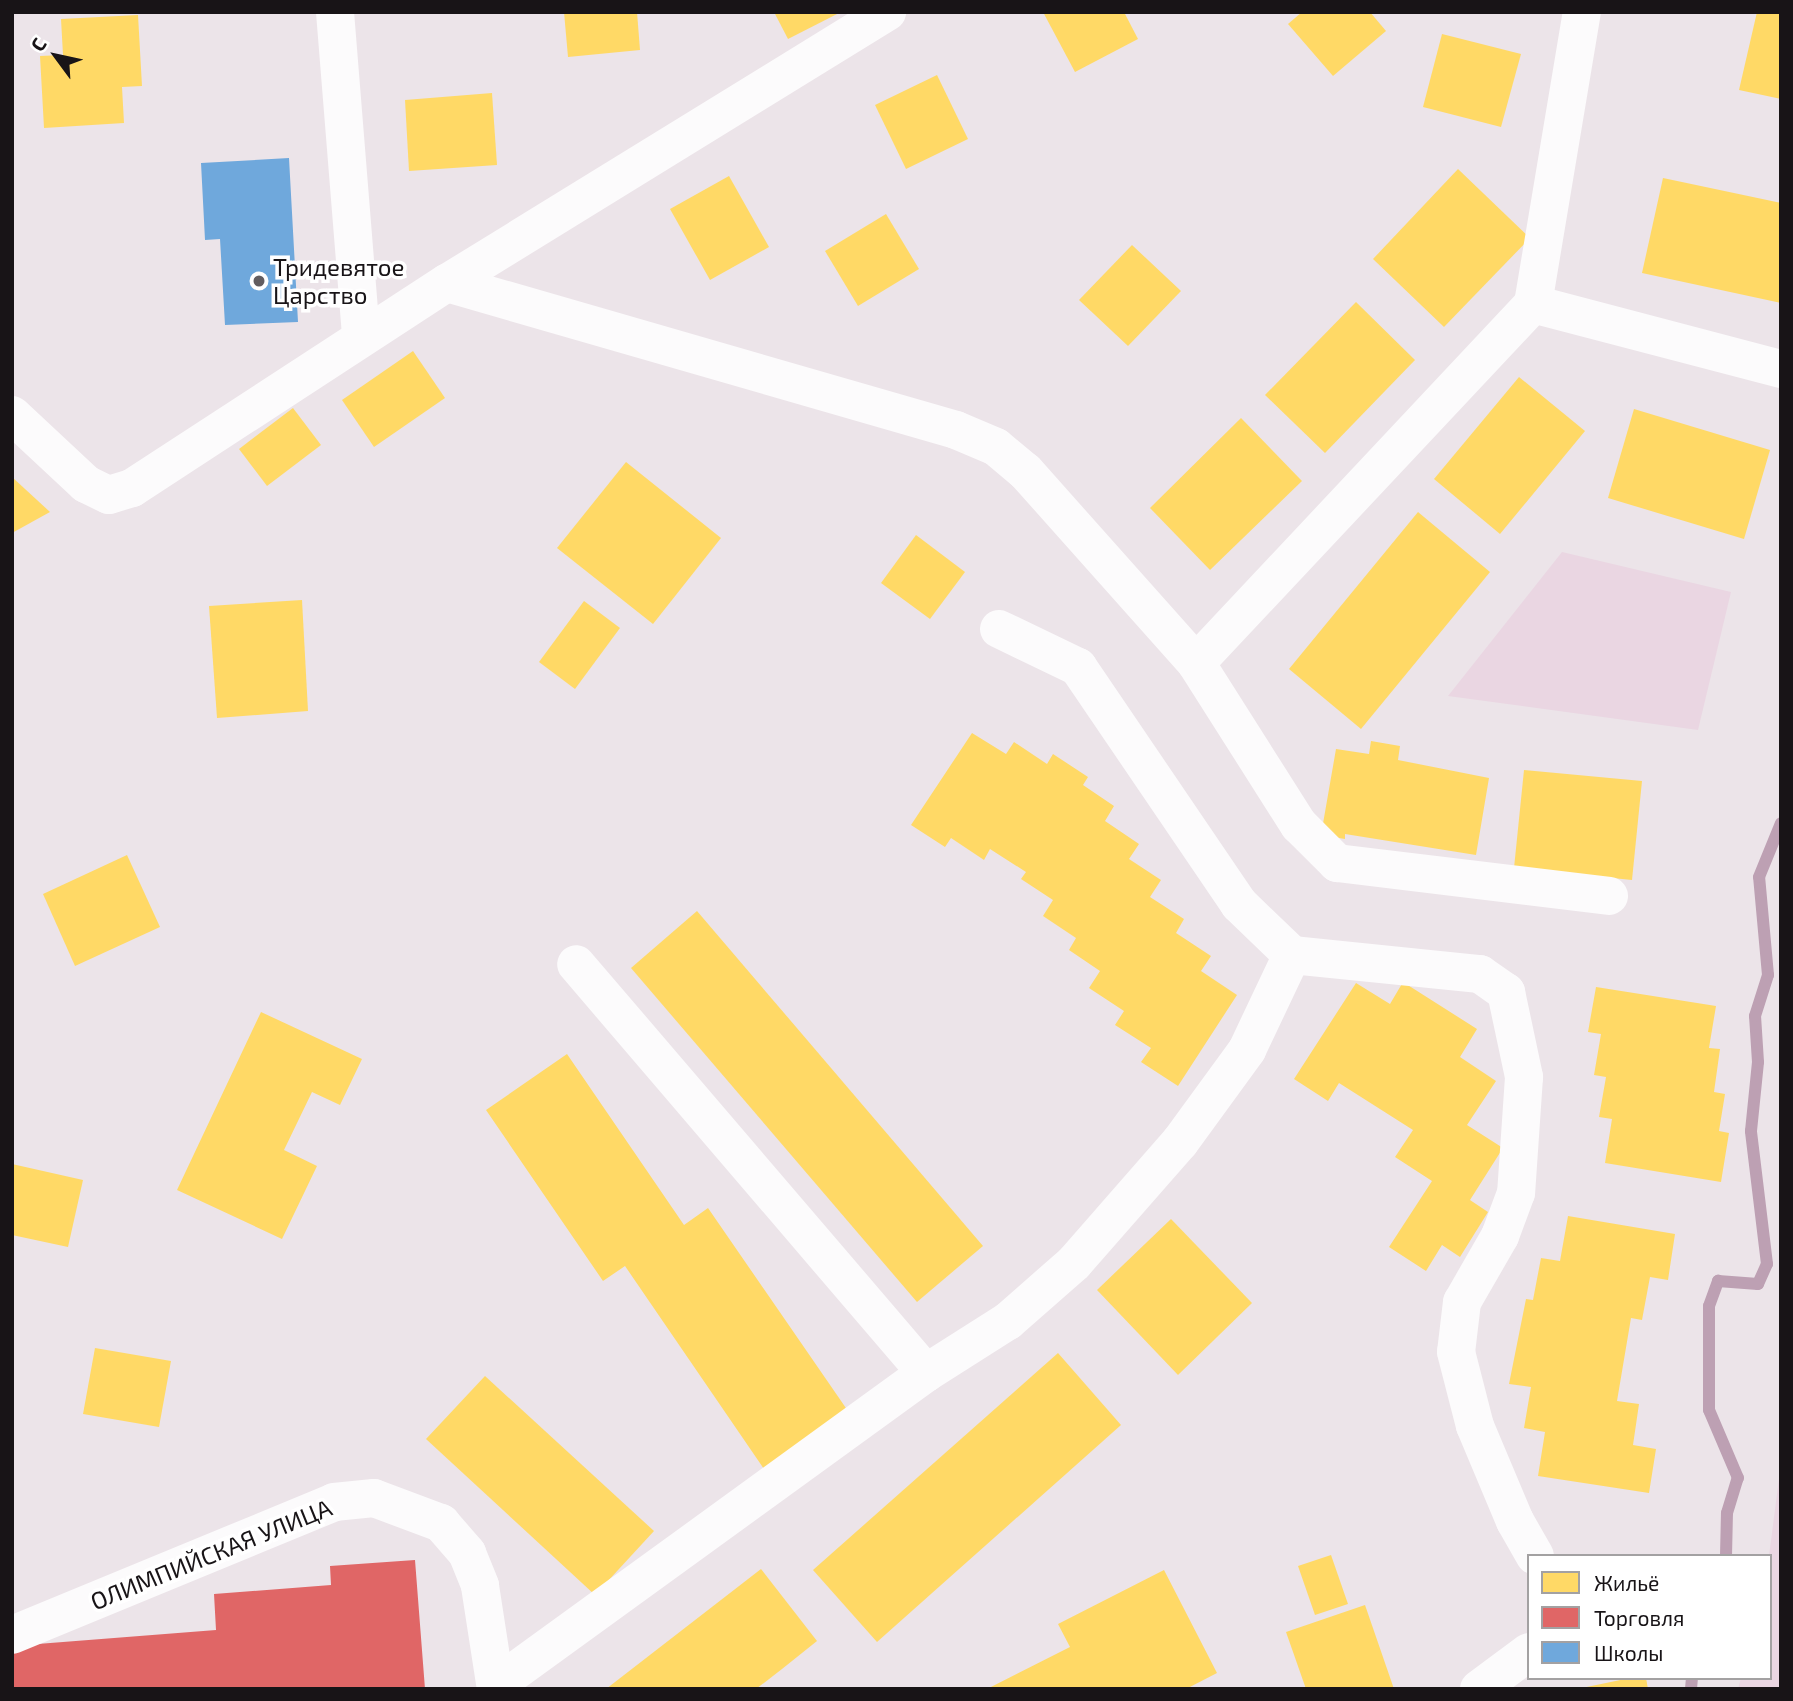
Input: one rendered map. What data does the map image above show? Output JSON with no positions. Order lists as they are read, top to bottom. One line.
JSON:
{"streets":{"street":["ОЛИМПИЙСКАЯ УЛИЦА"]},"places":["Тридевятое Царство"],"legend":["Жильё","Торговля","Школы"],"north":"top left"}
